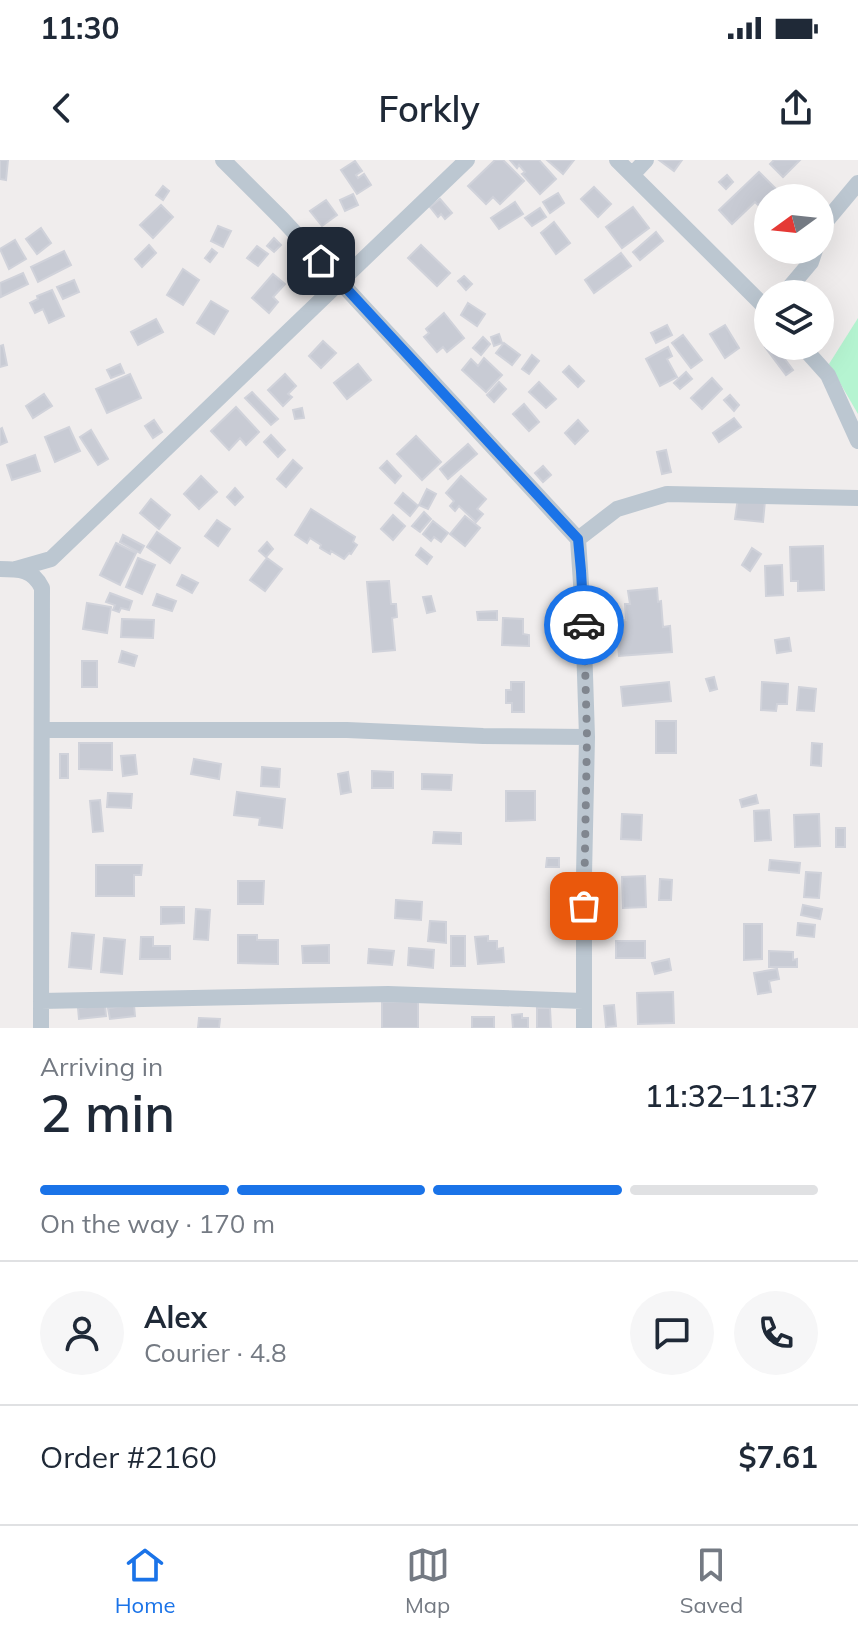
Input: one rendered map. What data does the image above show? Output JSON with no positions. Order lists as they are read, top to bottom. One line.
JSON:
{"north":"left","page":{"status":"11:30","header":"Forkly","heading":["2 min","Arriving in","11:32–11:37"],"panel":["Alex","Courier · 4.8","Order #2160","$7.61"],"bar":"On the way · 170 m","tabs":["Home","Map","Saved"]}}
